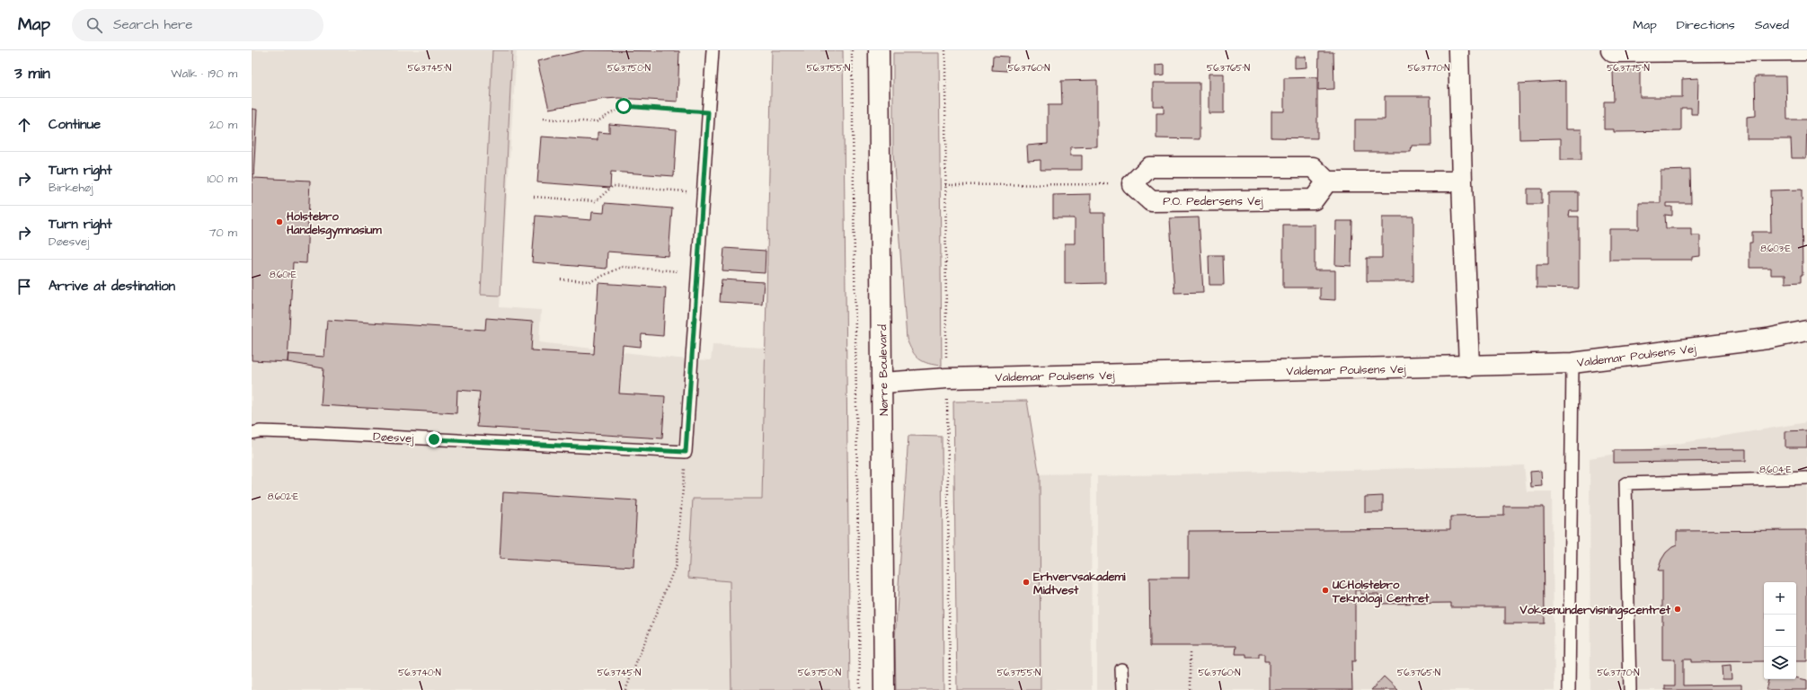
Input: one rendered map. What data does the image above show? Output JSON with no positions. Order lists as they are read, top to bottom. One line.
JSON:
{"streets":{"street":["P.O. Pedersens Vej","Valdemar Poulsens Vej","Nørre Boulevard"],"lane":["Døesvej"]},"crossings":[["Valdemar Poulsens Vej","Nørre Boulevard"]],"places":["Holstebro Handelsgymnasium","Erhvervsakademi Midtvest","UCHolstebro Teknologi Centret","Voksenundervisningscentret"],"page":{"header":"Map","search":"Search here","nav":["Map","Directions","Saved"],"heading":["3 min","Walk · 190 m"],"list":[["Continue","20 m"],["Turn right","Birkehøj","100 m"],["Turn right","Døesvej","70 m"],"Arrive at destination"],"map_buttons":["+","−"]},"coordinates":["56.3745°N","56.3750°N","56.3755°N","56.3760°N","56.3765°N","56.3770°N","56.3775°N","8.603°E","8.601°E","8.604°E","8.602°E","56.3740°N"]}
